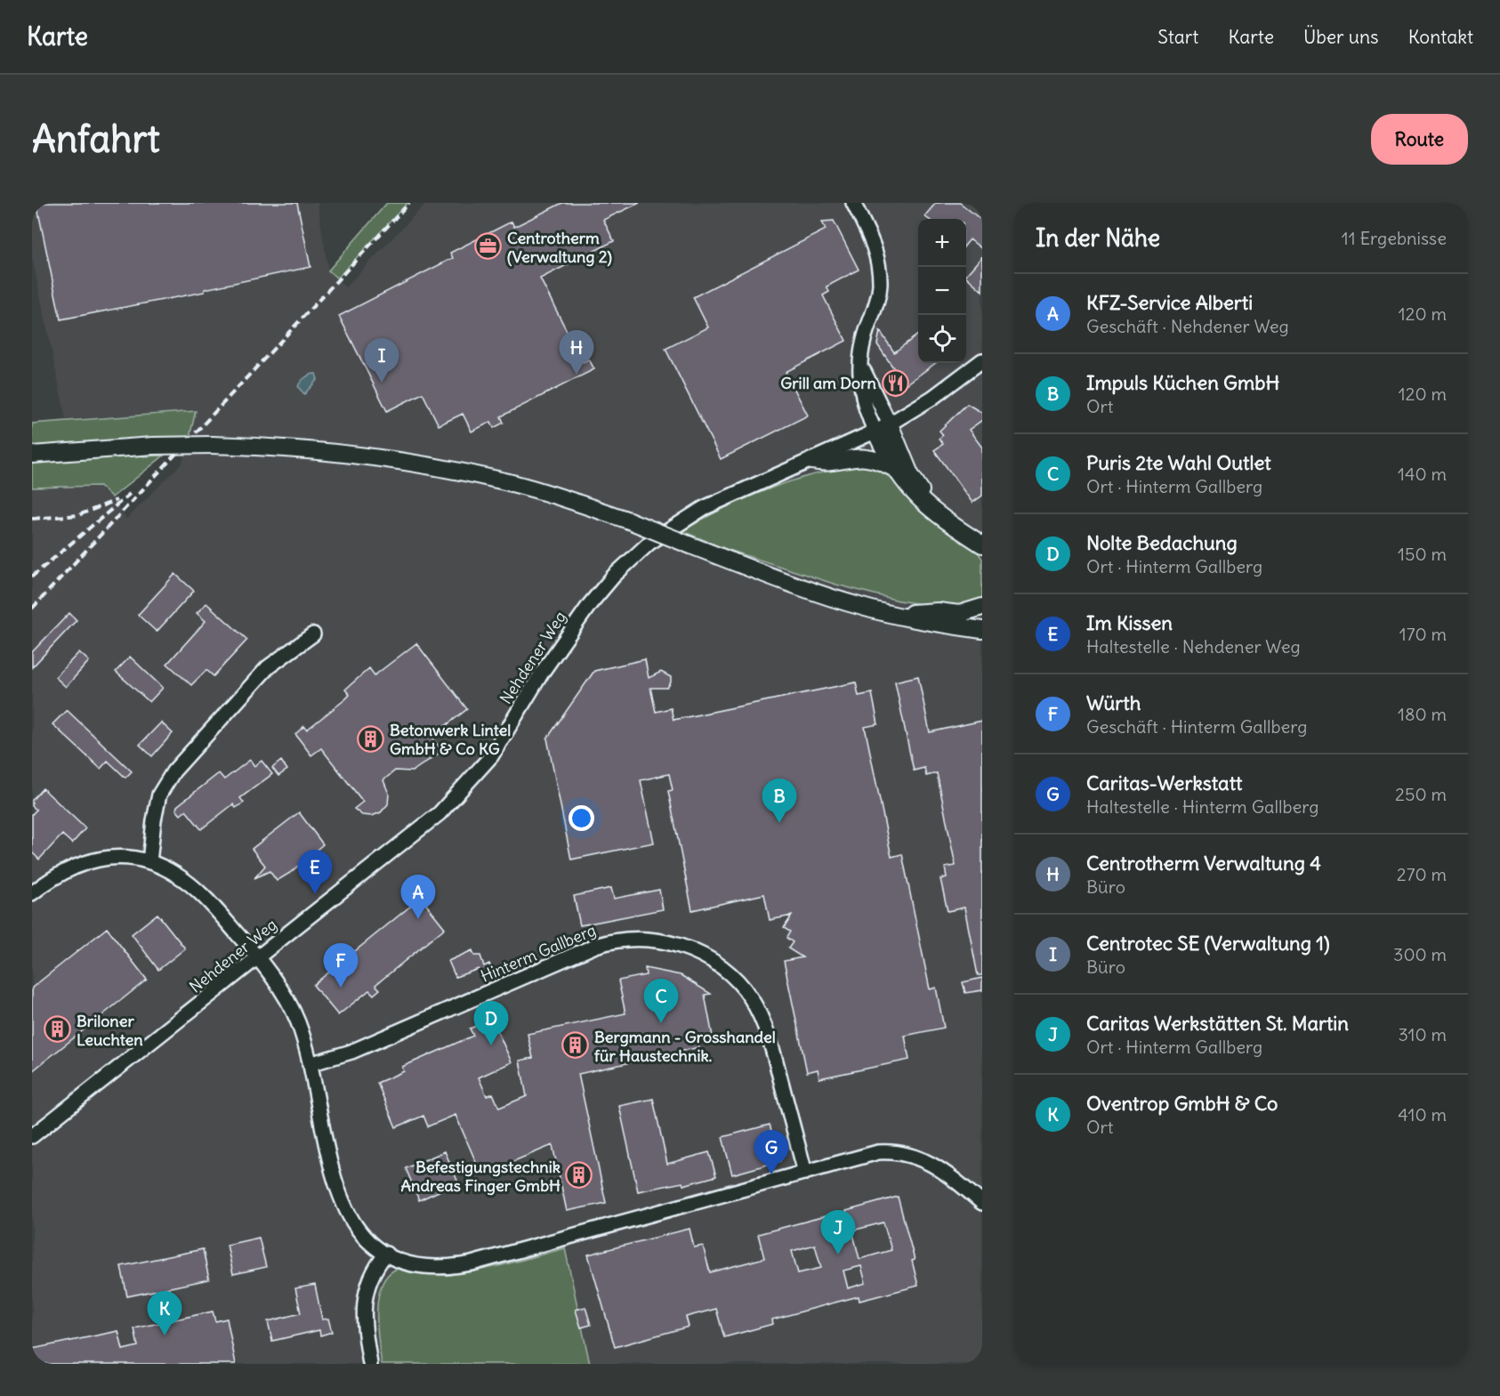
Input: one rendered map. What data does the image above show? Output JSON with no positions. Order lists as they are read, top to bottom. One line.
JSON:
{"streets":{"street":["Nehdener Weg","Hinterm Gallberg"]},"places":{"office":["Centrotherm (Verwaltung 2)"],"restaurant":["Grill am Dorn"],"building":["Betonwerk Lintel GmbH & Co KG","Briloner Leuchten","Bergmann - Grosshandel für Haustechnik.","Befestigungstechnik Andreas Finger GmbH"]},"page":{"header":"Karte","nav":["Start","Karte","Über uns","Kontakt"],"buttons":"Route","title":"Anfahrt","heading":["In der Nähe","11 Ergebnisse"],"map_buttons":["+","−"],"list":[{"mark":"A","name":"KFZ-Service Alberti","note":"Geschäft · Nehdener Weg","value":"120 m"},{"mark":"B","name":"Impuls Küchen GmbH","note":"Ort","value":"120 m"},{"mark":"C","name":"Puris 2te Wahl Outlet","note":"Ort · Hinterm Gallberg","value":"140 m"},{"mark":"D","name":"Nolte Bedachung","note":"Ort · Hinterm Gallberg","value":"150 m"},{"mark":"E","name":"Im Kissen","note":"Haltestelle · Nehdener Weg","value":"170 m"},{"mark":"F","name":"Würth","note":"Geschäft · Hinterm Gallberg","value":"180 m"},{"mark":"G","name":"Caritas-Werkstatt","note":"Haltestelle · Hinterm Gallberg","value":"250 m"},{"mark":"H","name":"Centrotherm Verwaltung 4","note":"Büro","value":"270 m"},{"mark":"I","name":"Centrotec SE (Verwaltung 1)","note":"Büro","value":"300 m"},{"mark":"J","name":"Caritas Werkstätten St. Martin","note":"Ort · Hinterm Gallberg","value":"310 m"},{"mark":"K","name":"Oventrop GmbH & Co","note":"Ort","value":"410 m"}],"pins":["H","I","B","E","A","F","C","D","G","J","K"]}}
